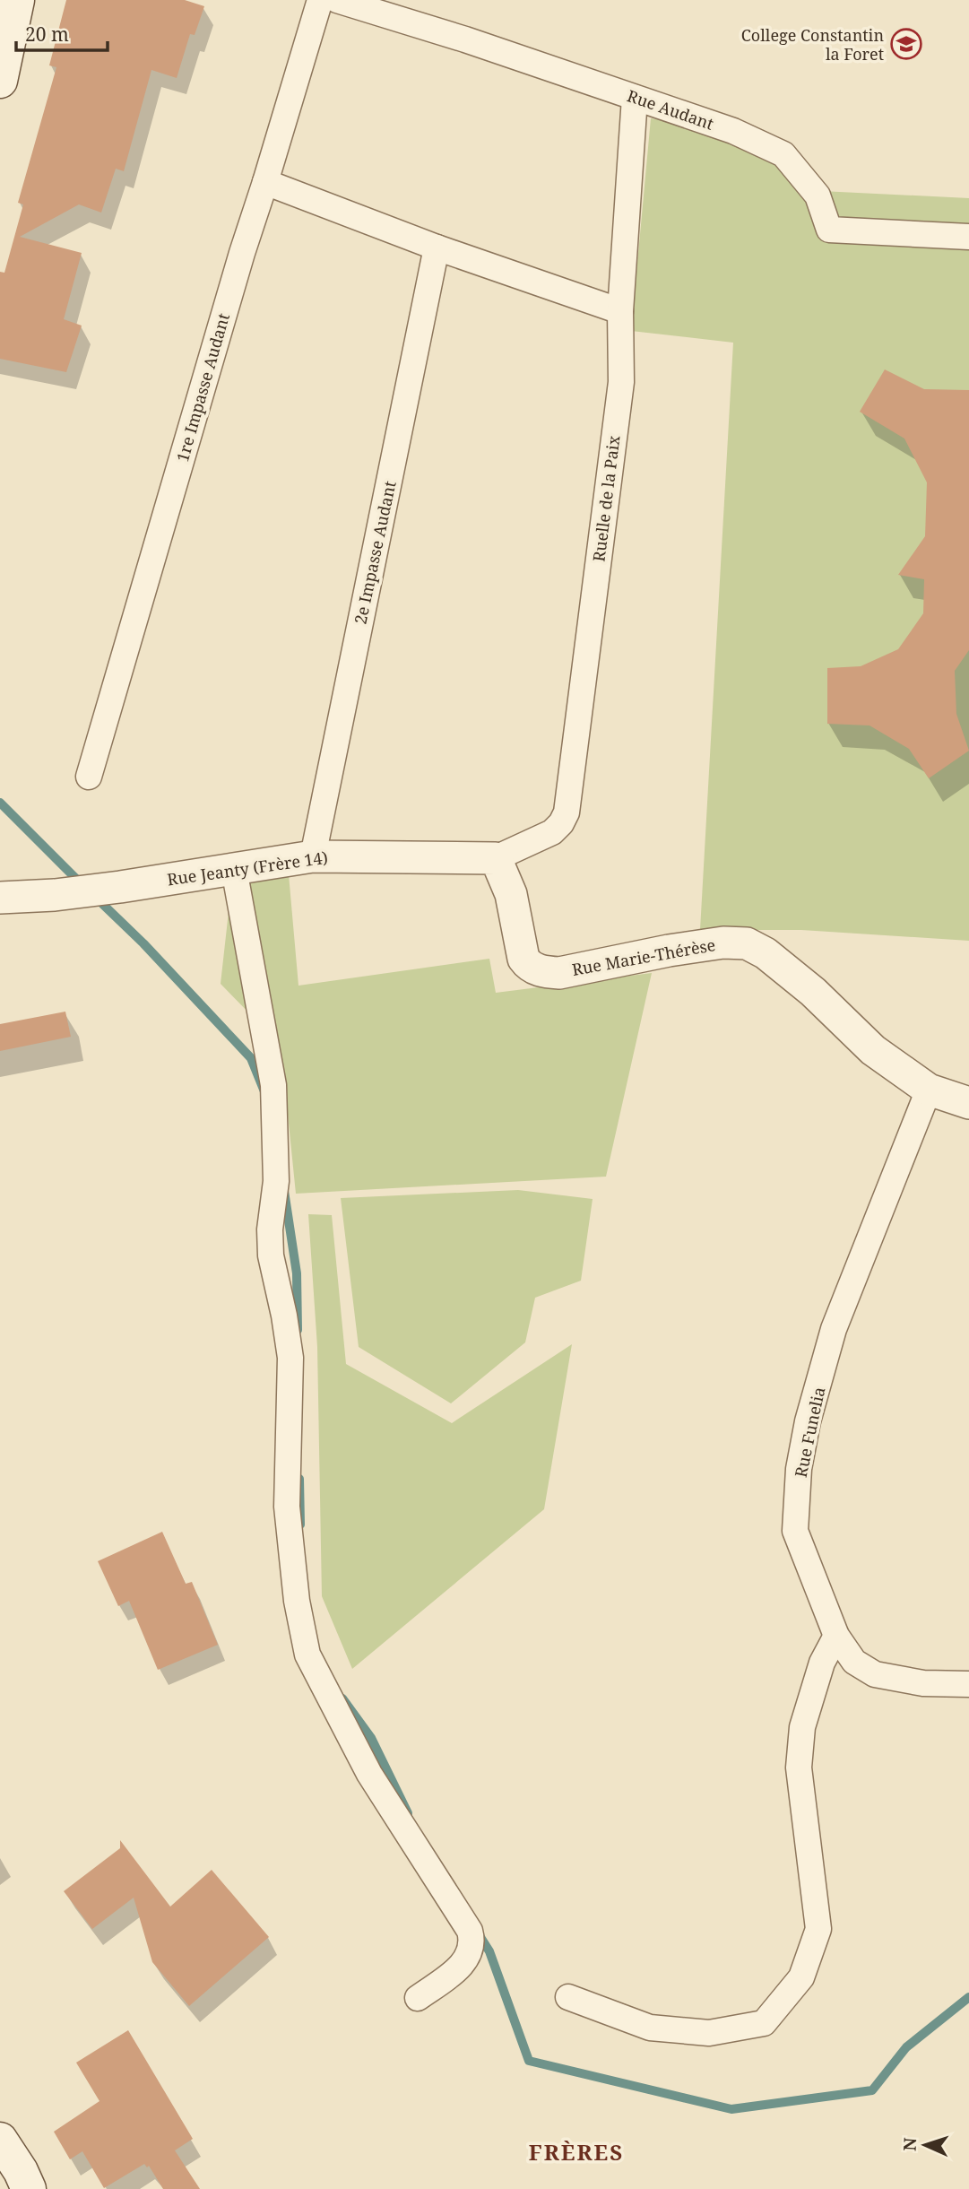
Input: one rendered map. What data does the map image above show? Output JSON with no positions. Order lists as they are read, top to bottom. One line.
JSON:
{"streets":{"street":["Rue Audant","1re Impasse Audant","Ruelle de la Paix","2e Impasse Audant","Rue Jeanty (Frère 14)","Rue Marie-Thérèse","Rue Funelia"]},"crossings":[["Rue Audant","Ruelle de la Paix"],["Ruelle de la Paix","Rue Jeanty (Frère 14)"],["Ruelle de la Paix","Rue Marie-Thérèse"],["2e Impasse Audant","Rue Jeanty (Frère 14)"],["Rue Jeanty (Frère 14)","Rue Marie-Thérèse"],["Rue Marie-Thérèse","Rue Funelia"]],"districts":["FRÈRES"],"places":{"school or university":["College Constantin la Foret"]},"scale_bar":"20 m","north":"left"}
